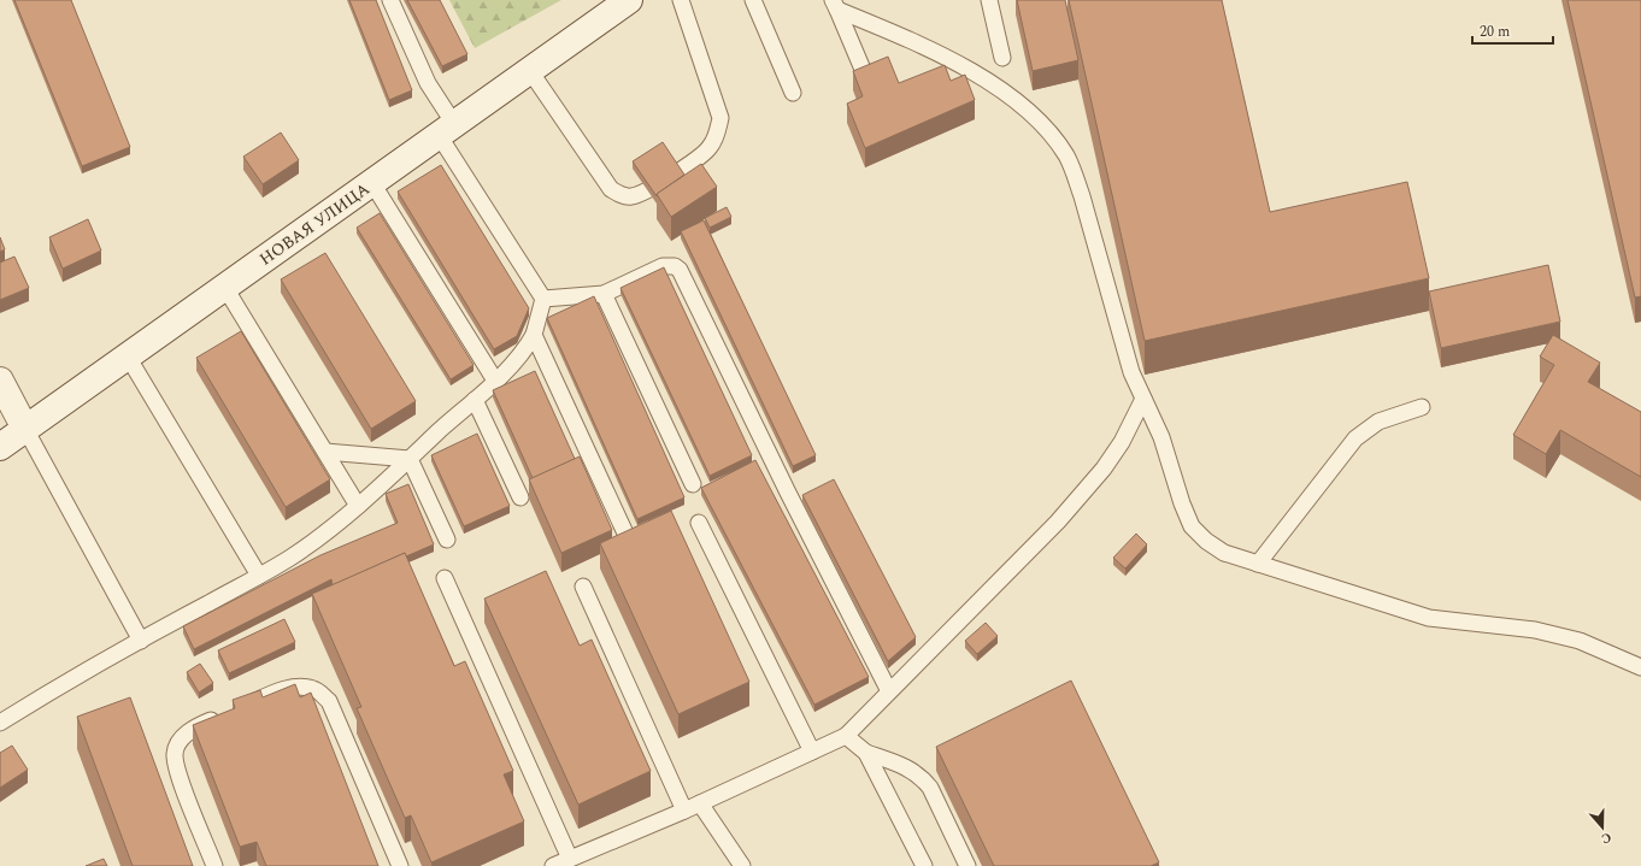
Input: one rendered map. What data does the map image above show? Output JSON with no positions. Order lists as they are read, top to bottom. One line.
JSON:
{"streets":{"street":["НОВАЯ УЛИЦА"]},"scale_bar":"20 m","north":"bottom"}
